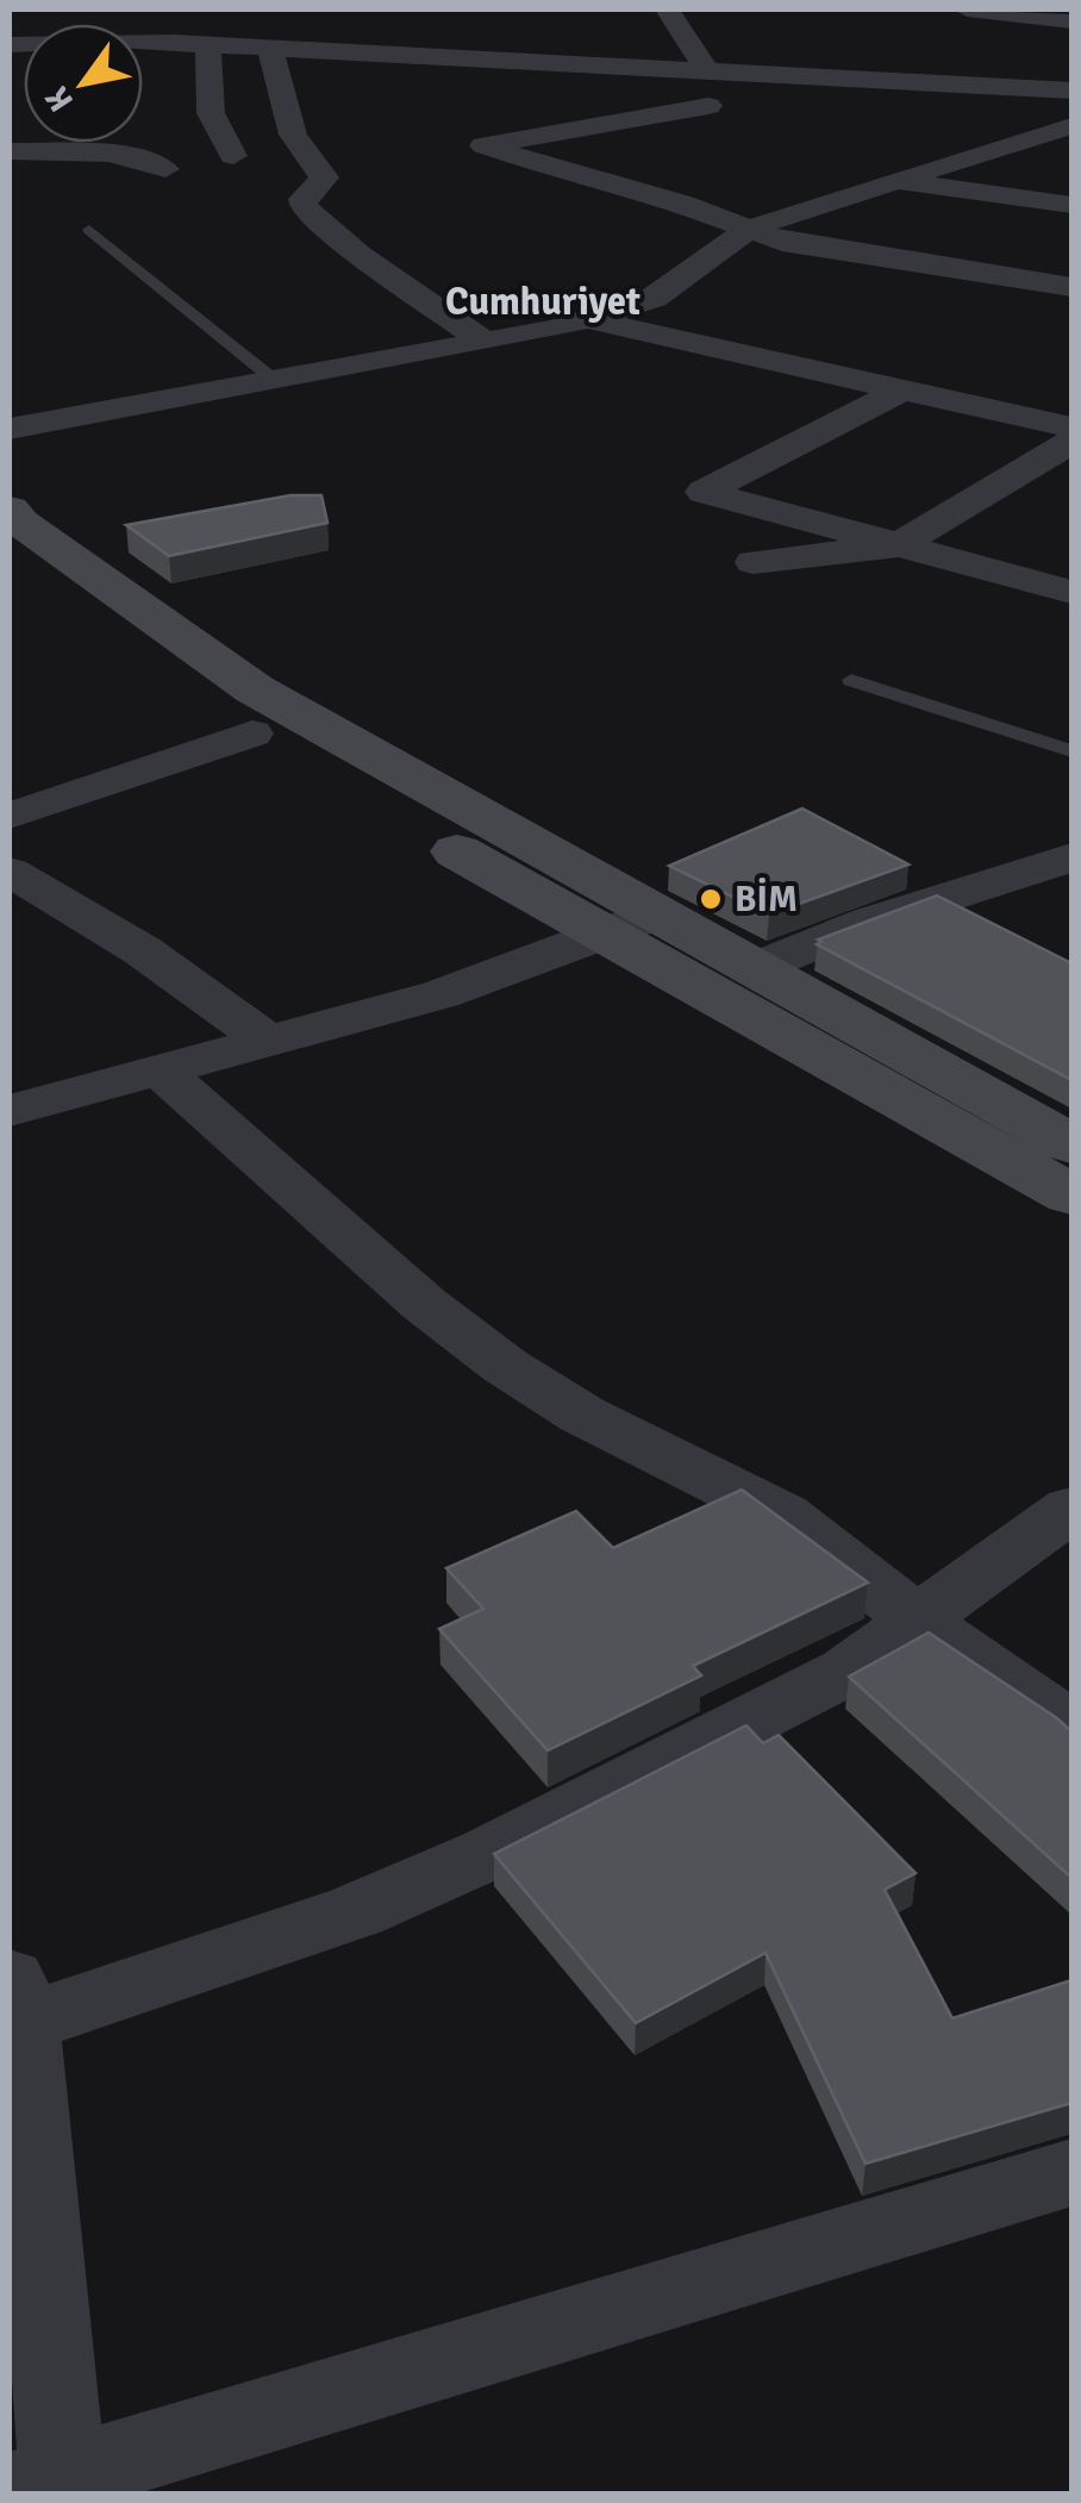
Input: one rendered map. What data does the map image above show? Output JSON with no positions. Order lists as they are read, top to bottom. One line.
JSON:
{"districts":["Cumhuriyet"],"places":["BİM"],"north":"bottom left"}
